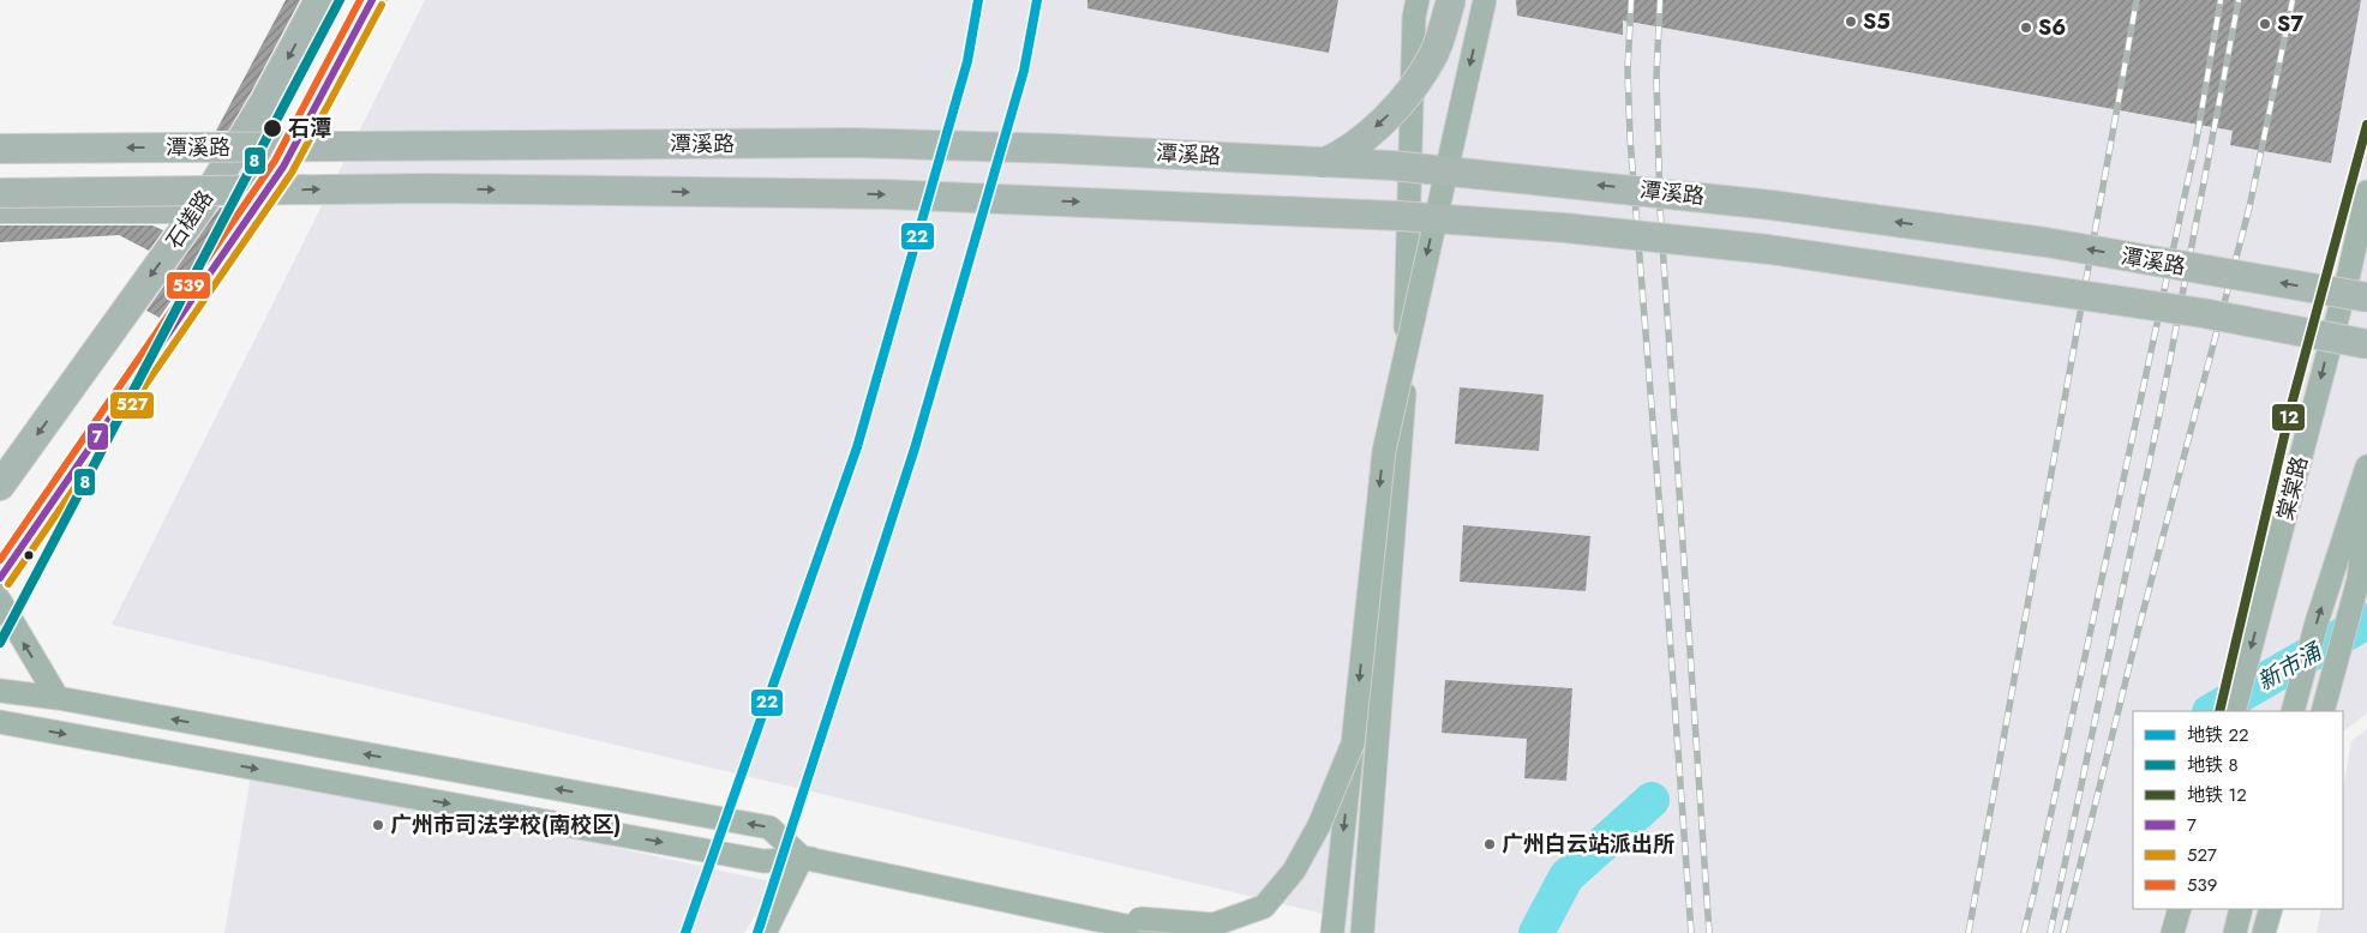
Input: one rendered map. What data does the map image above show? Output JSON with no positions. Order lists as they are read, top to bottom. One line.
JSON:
{"streets":{"main road":["潭溪路","石槎路"],"street":["棠棠路"]},"water":["新市涌"],"places":["S5","S7","S6","石潭","广州市司法学校(南校区)","广州白云站派出所"],"lines":["metro line 22","metro line 8","transit line 7","transit line 539","transit line 527","metro line 12"],"legend":["地铁 22","地铁 8","地铁 12","7","527","539"]}
